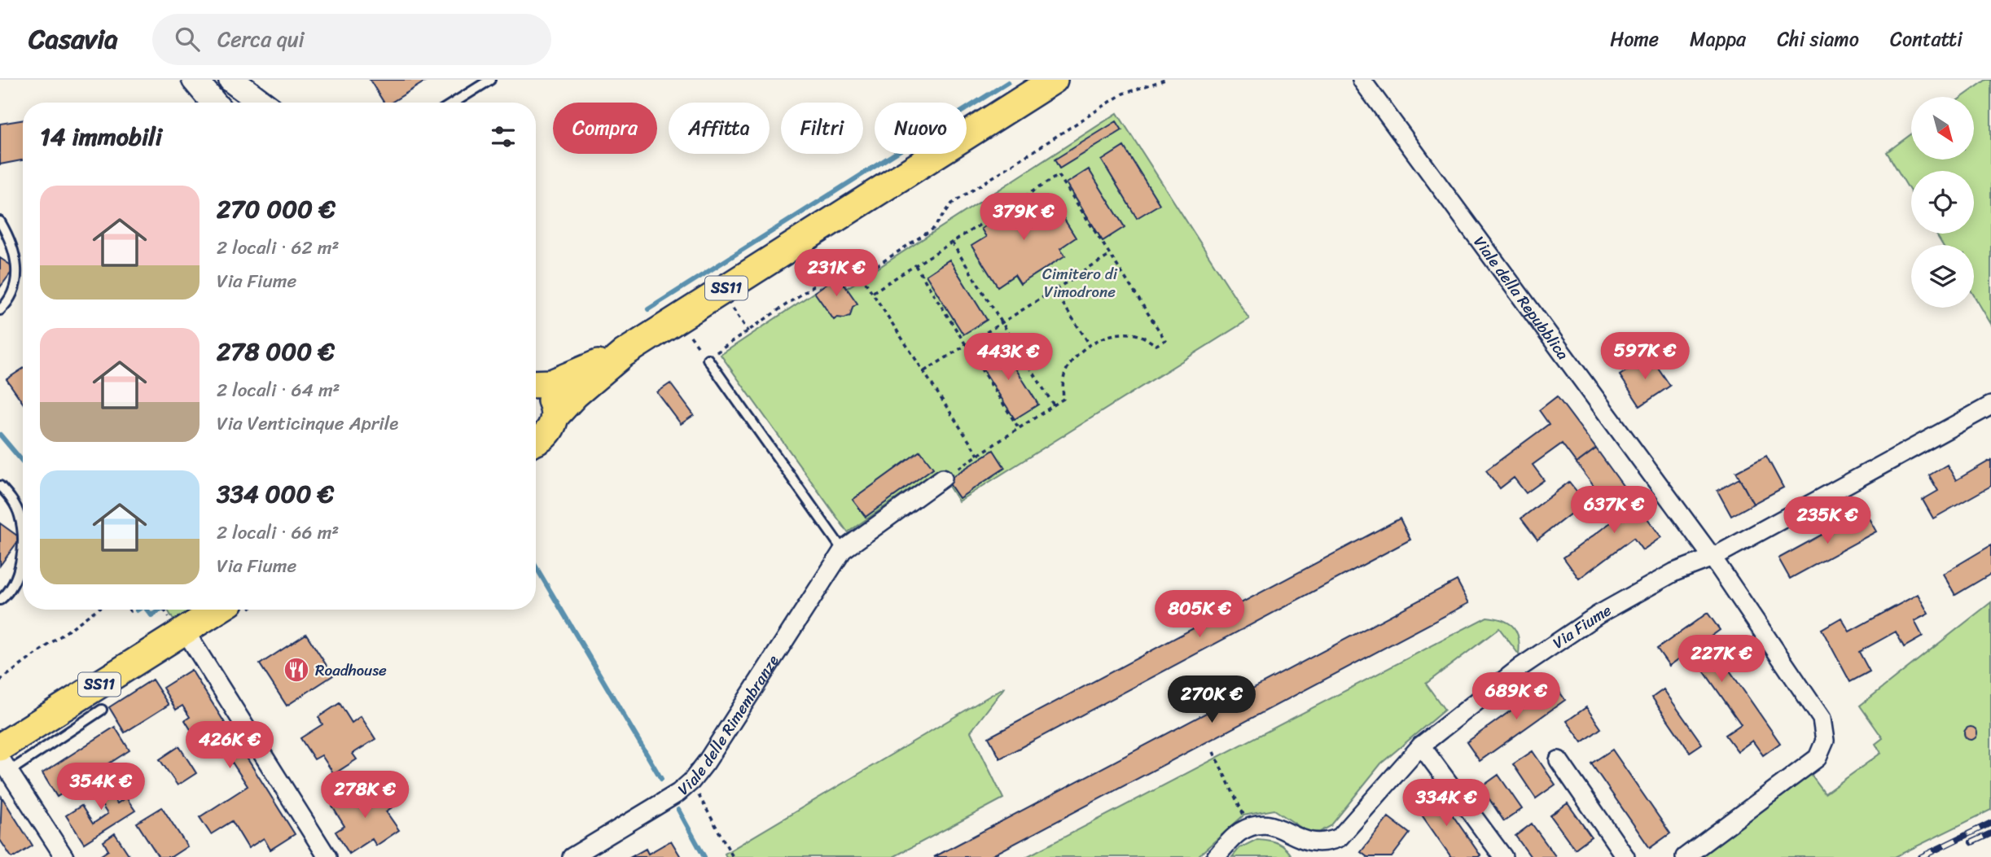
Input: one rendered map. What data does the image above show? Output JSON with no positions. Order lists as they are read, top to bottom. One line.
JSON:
{"streets":{"main road":["SS11"],"street":["Viale della Repubblica","Via Fiume","Viale delle Rimembranze"]},"crossings":[["Viale della Repubblica","Via Fiume"]],"parks":["Cimitero di Vimodrone"],"places":{"restaurant":["Roadhouse"]},"north":"bottom right","page":{"header":"Casavia","search":"Cerca qui","nav":["Home","Mappa","Chi siamo","Contatti"],"chip":["Compra","Affitta","Filtri","Nuovo"],"heading":"14 immobili","list":[{"name":"270 000 €","note":"2 locali · 62 m² · Via Fiume"},{"name":"278 000 €","note":"2 locali · 64 m² · Via Venticinque Aprile"},{"name":"334 000 €","note":"2 locali · 66 m² · Via Fiume"}],"price":["379K €","231K €","597K €","443K €","637K €","235K €","805K €","227K €","689K €","270K €","426K €","354K €","278K €","334K €"]}}
